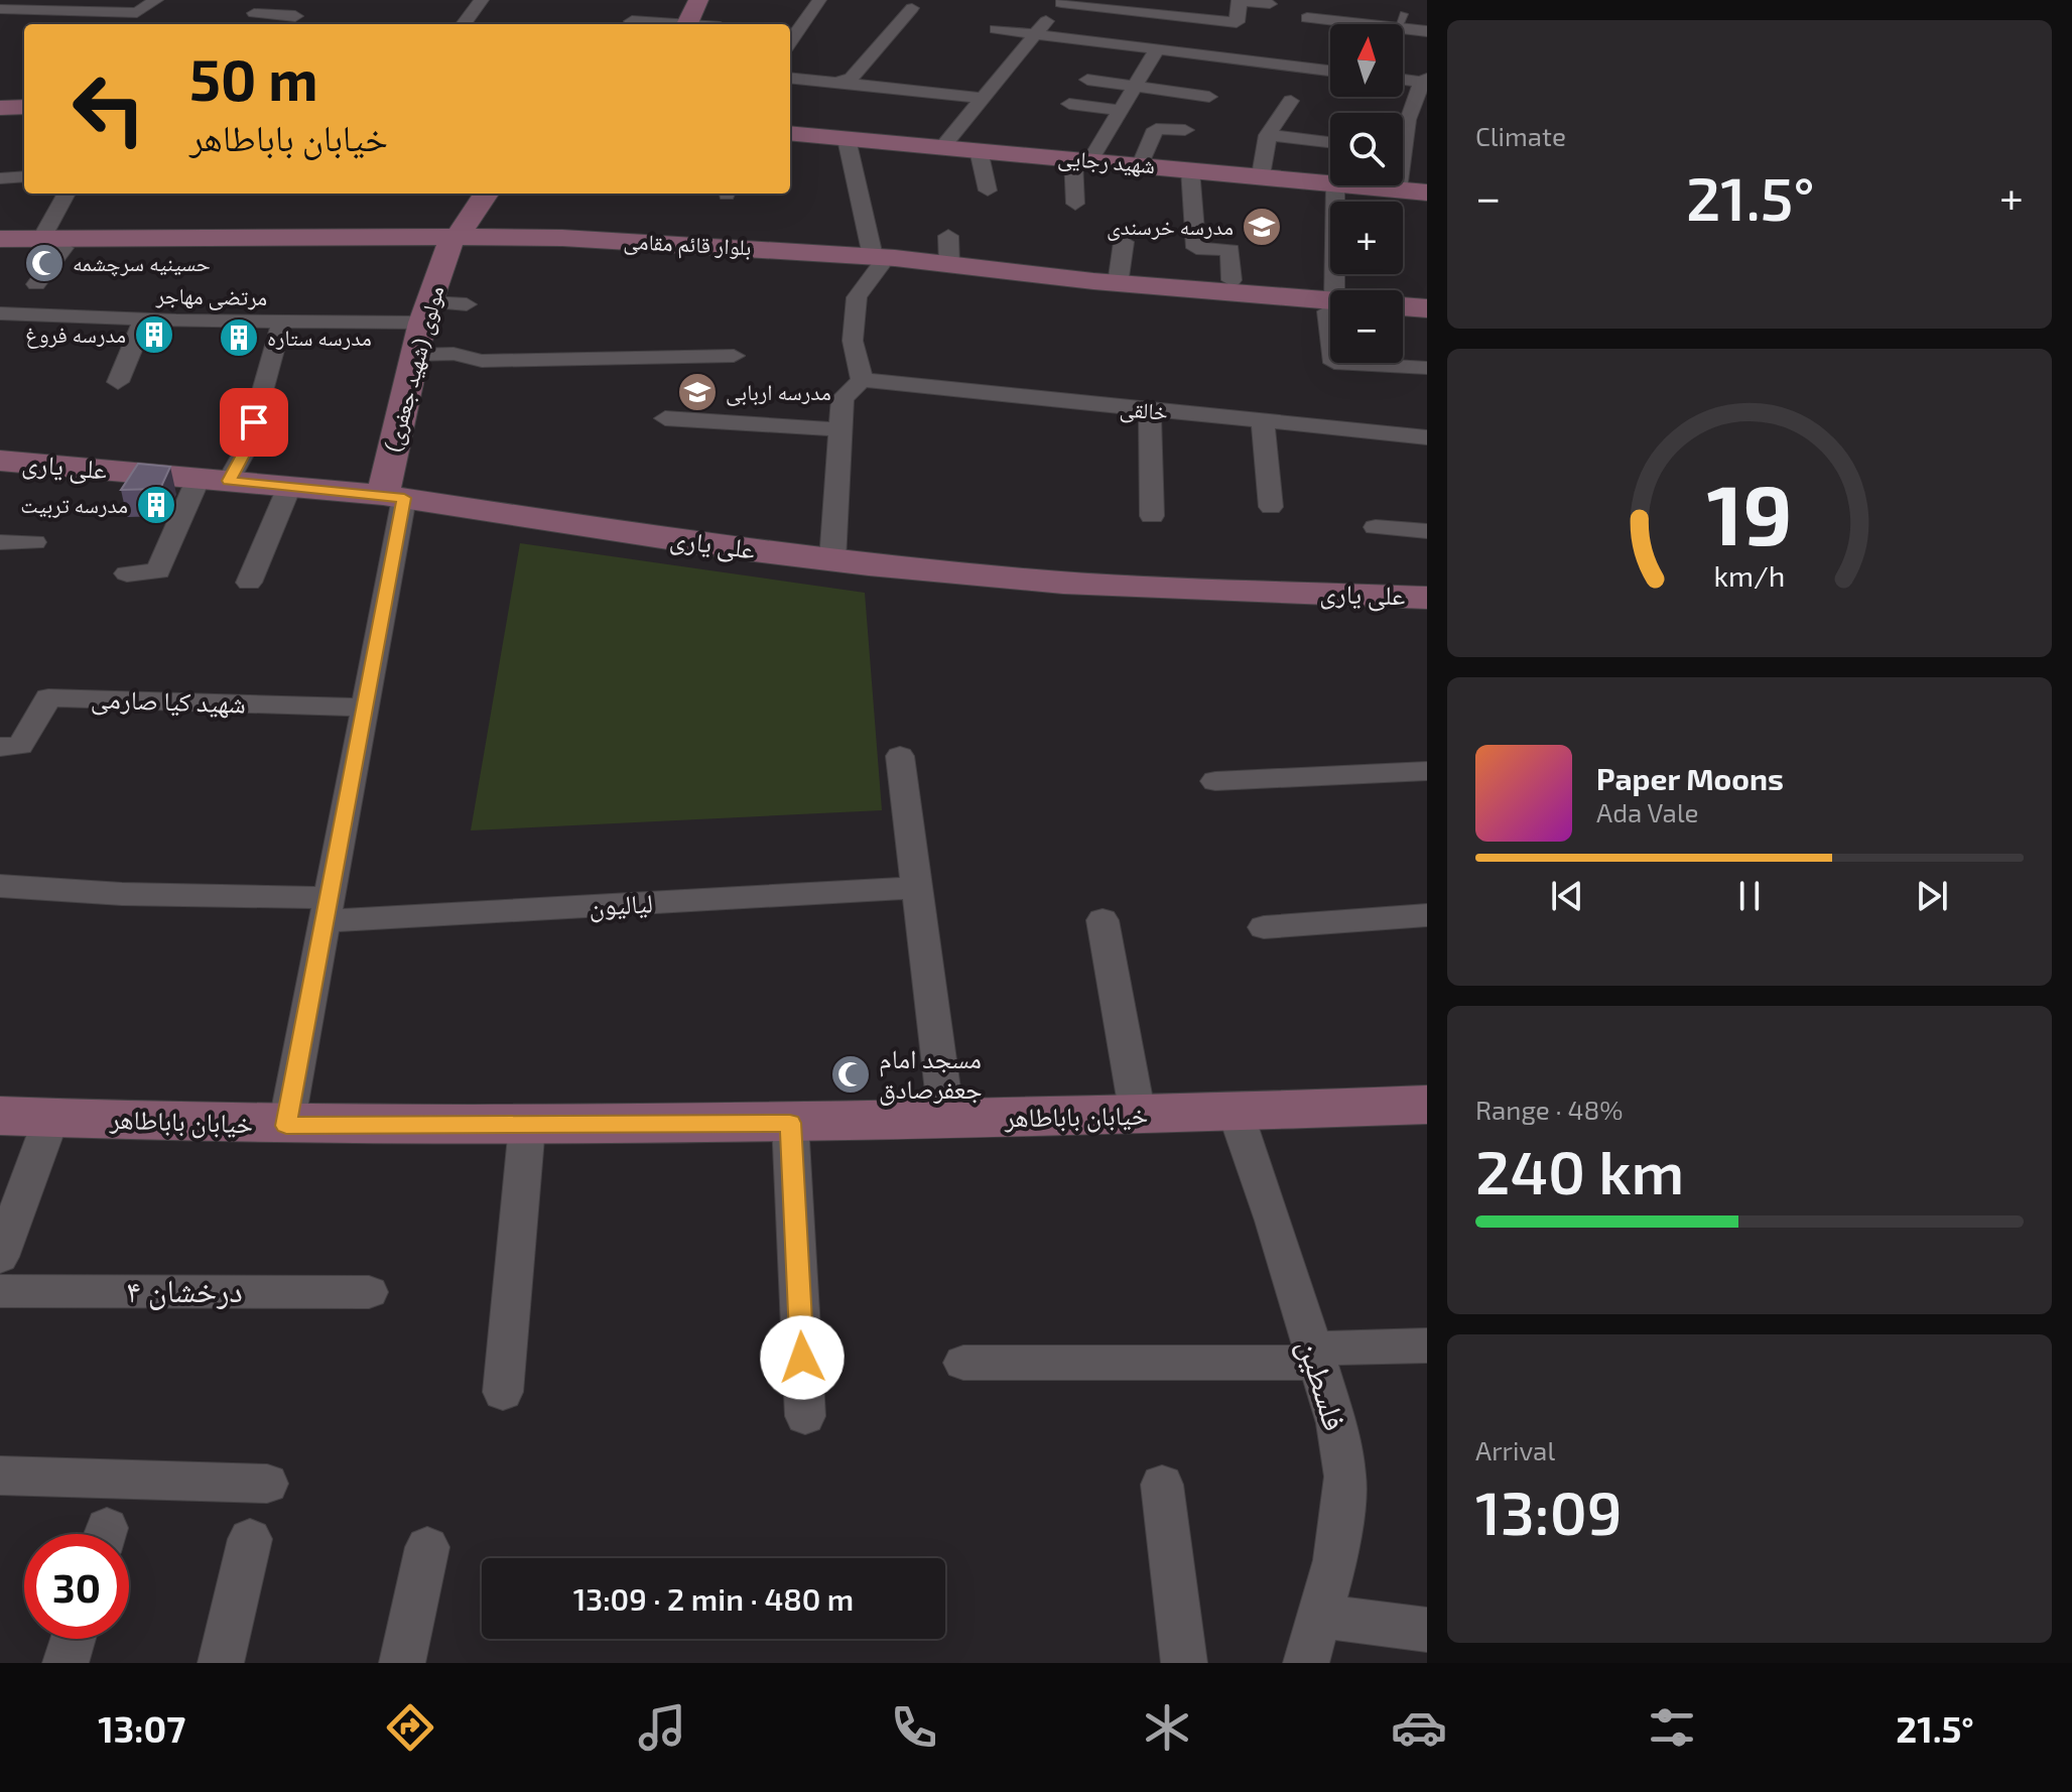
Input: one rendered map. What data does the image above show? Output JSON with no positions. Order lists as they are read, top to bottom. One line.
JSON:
{"streets":{"main road":["شهید رجایی","بلوار قائم مقامی","مولوی (شهید جعفری)","علی یاری","خیابان باباطاهر"],"street":["مرتضی مهاجر","خالقی","شهید کیا صارمی","لیالیون","درخشان ۴","فلسطین"]},"crossings":[["بلوار قائم مقامی","مولوی (شهید جعفری)"],["مرتضی مهاجر","مولوی (شهید جعفری)"],["مولوی (شهید جعفری)","علی یاری"],["خیابان باباطاهر","فلسطین"]],"places":{"school or university":["مدرسه خرسندی","مدرسه اربابی"],"mosque":["حسینیه سرچشمه","مسجد امام جعفرصادق"],"building":["مدرسه فروغ","مدرسه ستاره","مدرسه تربیت"]},"north":"top","page":{"tile":["Climate",["Range · 48%","240 km"],["Arrival","13:09"]],"map_buttons":["+","−"],"turn":["50 m","خیابان باباطاهر"],"heat":["−","21.5°","+"],"song":["Paper Moons","Ada Vale"],"limit":"30","trip":"13:09 · 2 min · 480 m","tabs":["13:07","21.5°"],"gauge":["19","km/h"]}}
